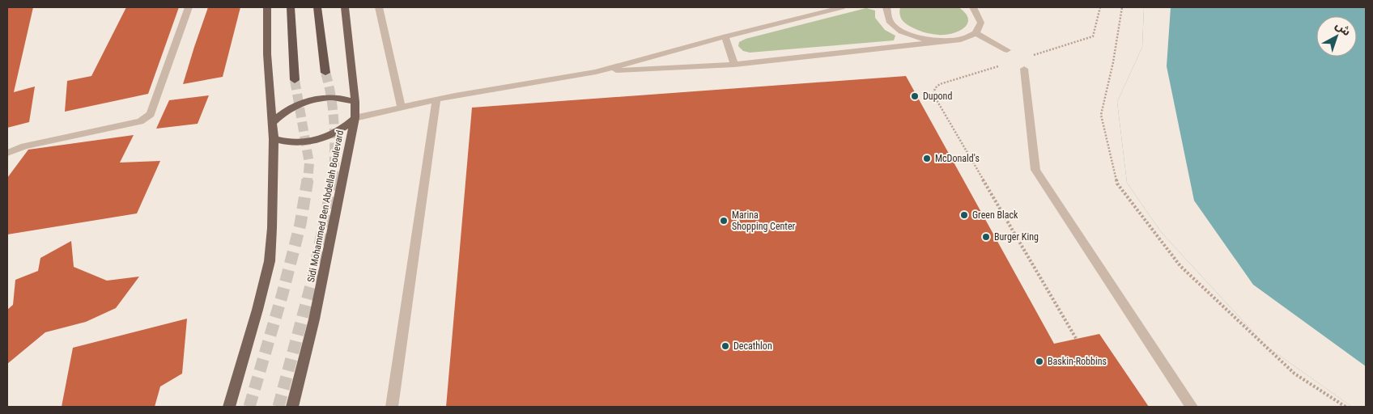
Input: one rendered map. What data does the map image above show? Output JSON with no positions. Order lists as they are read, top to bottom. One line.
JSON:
{"streets":{"main road":["Sidi Mohammed Ben Abdellah Boulevard"]},"places":["Dupond","McDonald's","Green Black","Marina Shopping Center","Burger King","Decathlon","Baskin-Robbins"],"north":"top right"}
